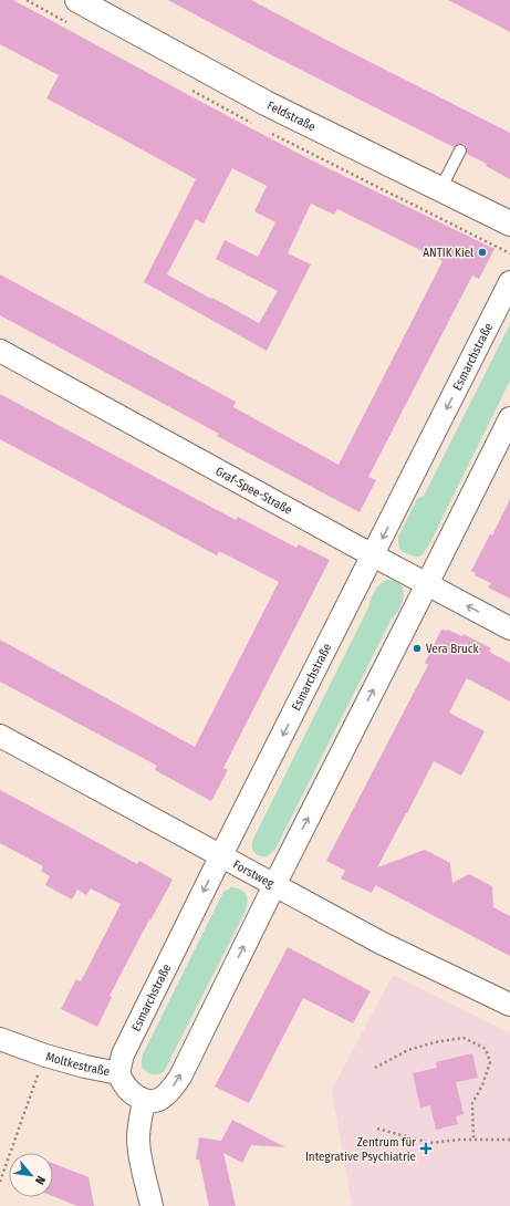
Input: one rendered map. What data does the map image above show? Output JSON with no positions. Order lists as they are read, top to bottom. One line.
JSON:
{"streets":{"street":["Feldstraße","Esmarchstraße","Graf-Spee-Straße","Forstweg","Moltkestraße"]},"crossings":[["Esmarchstraße","Graf-Spee-Straße"],["Esmarchstraße","Forstweg"],["Esmarchstraße","Moltkestraße"]],"places":{"other":["ANTIK Kiel","Vera Bruck"],"health":["Zentrum für Integrative Psychiatrie"]},"north":"bottom right"}
